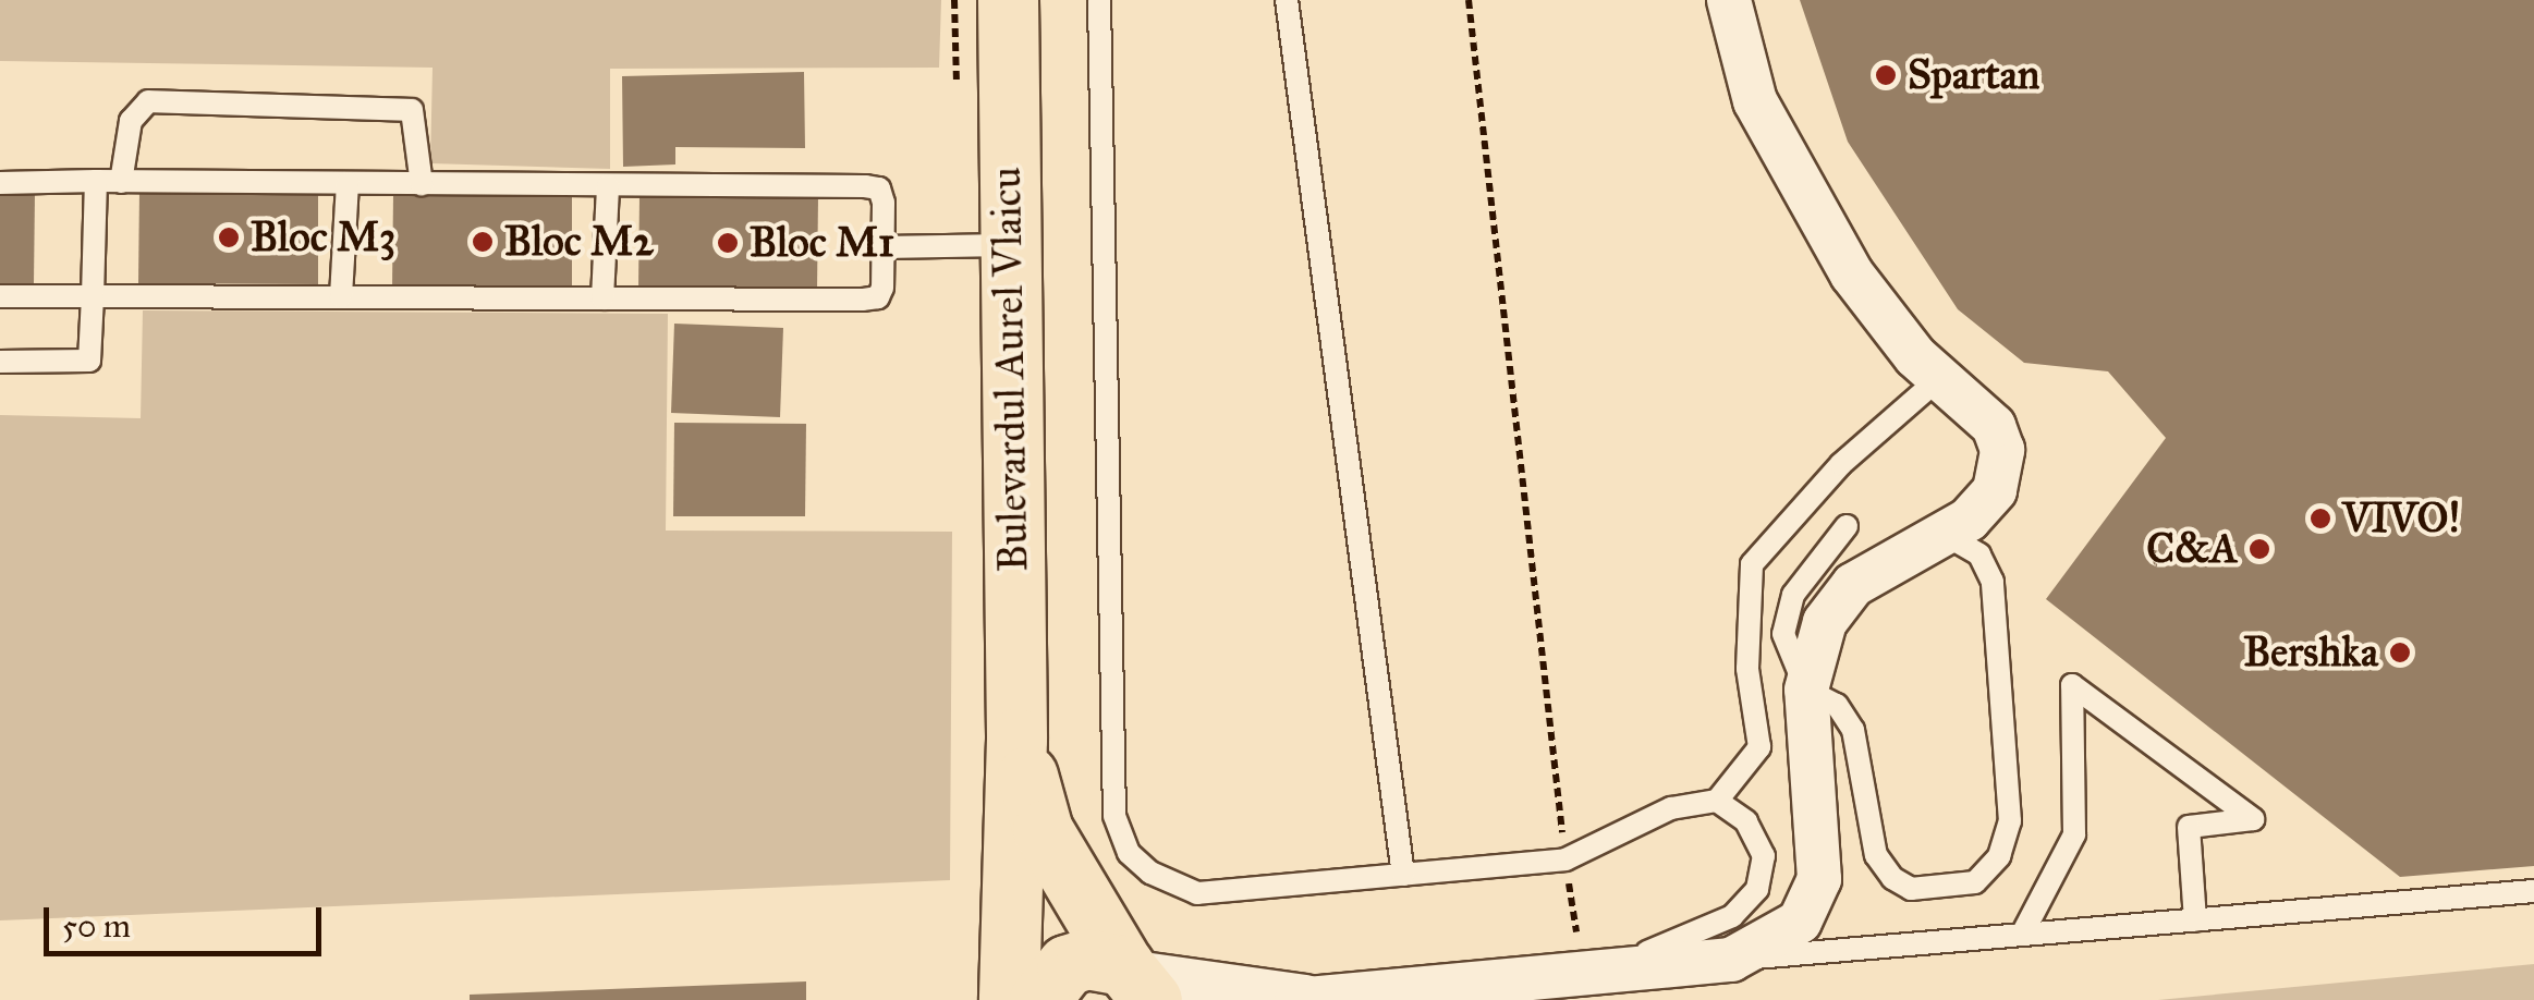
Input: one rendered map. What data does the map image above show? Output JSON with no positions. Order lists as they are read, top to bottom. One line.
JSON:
{"streets":{"main road":["Bulevardul Aurel Vlaicu"]},"places":["Spartan","Bloc M3","Bloc M2","Bloc M1","VIVO!","C&A","Bershka"],"scale_bar":"50 m"}
